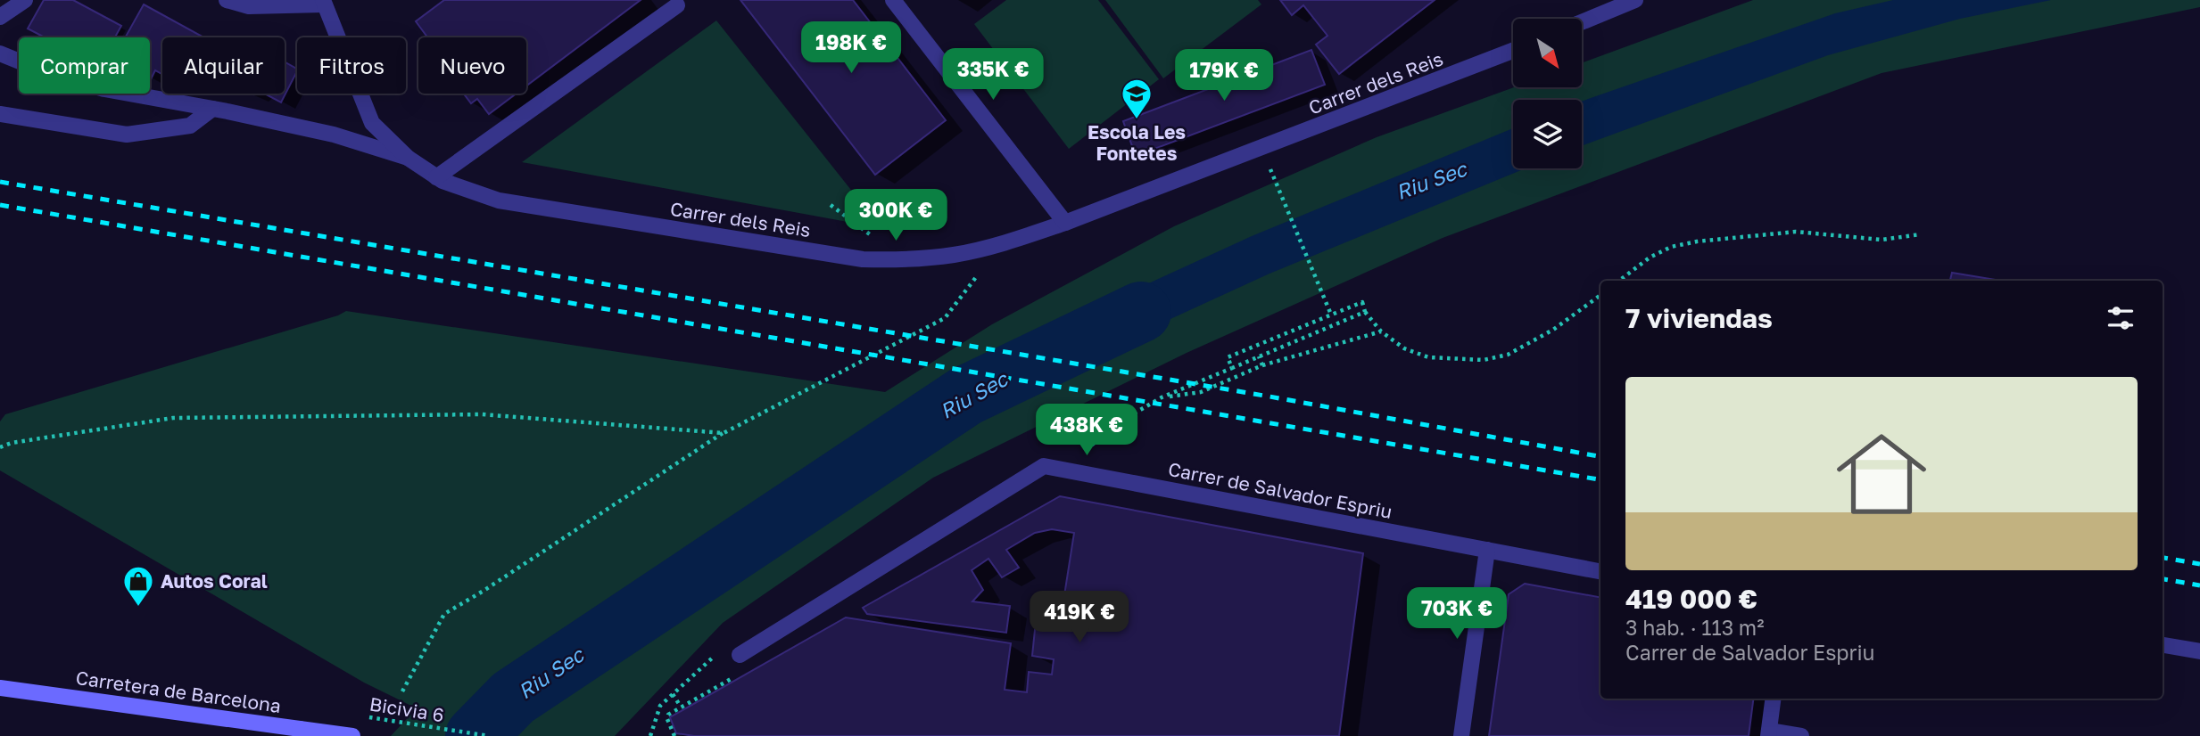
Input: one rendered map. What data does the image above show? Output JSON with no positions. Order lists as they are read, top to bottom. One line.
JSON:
{"streets":{"main road":["Carretera de Barcelona"],"street":["Carrer dels Reis","Carrer de Salvador Espriu"],"path":["Bicivia 6"]},"water":["Riu Sec"],"places":{"school or university":["Escola Les Fontetes"],"shop":["Autos Coral"]},"north":"bottom right","page":{"price":["198K €","335K €","179K €","300K €","438K €","703K €","419K €"],"chip":["Comprar","Alquilar","Filtros","Nuevo"],"heading":"7 viviendas","list":[{"name":"419 000 €","note":"3 hab. · 113 m² · Carrer de Salvador Espriu"}]}}
